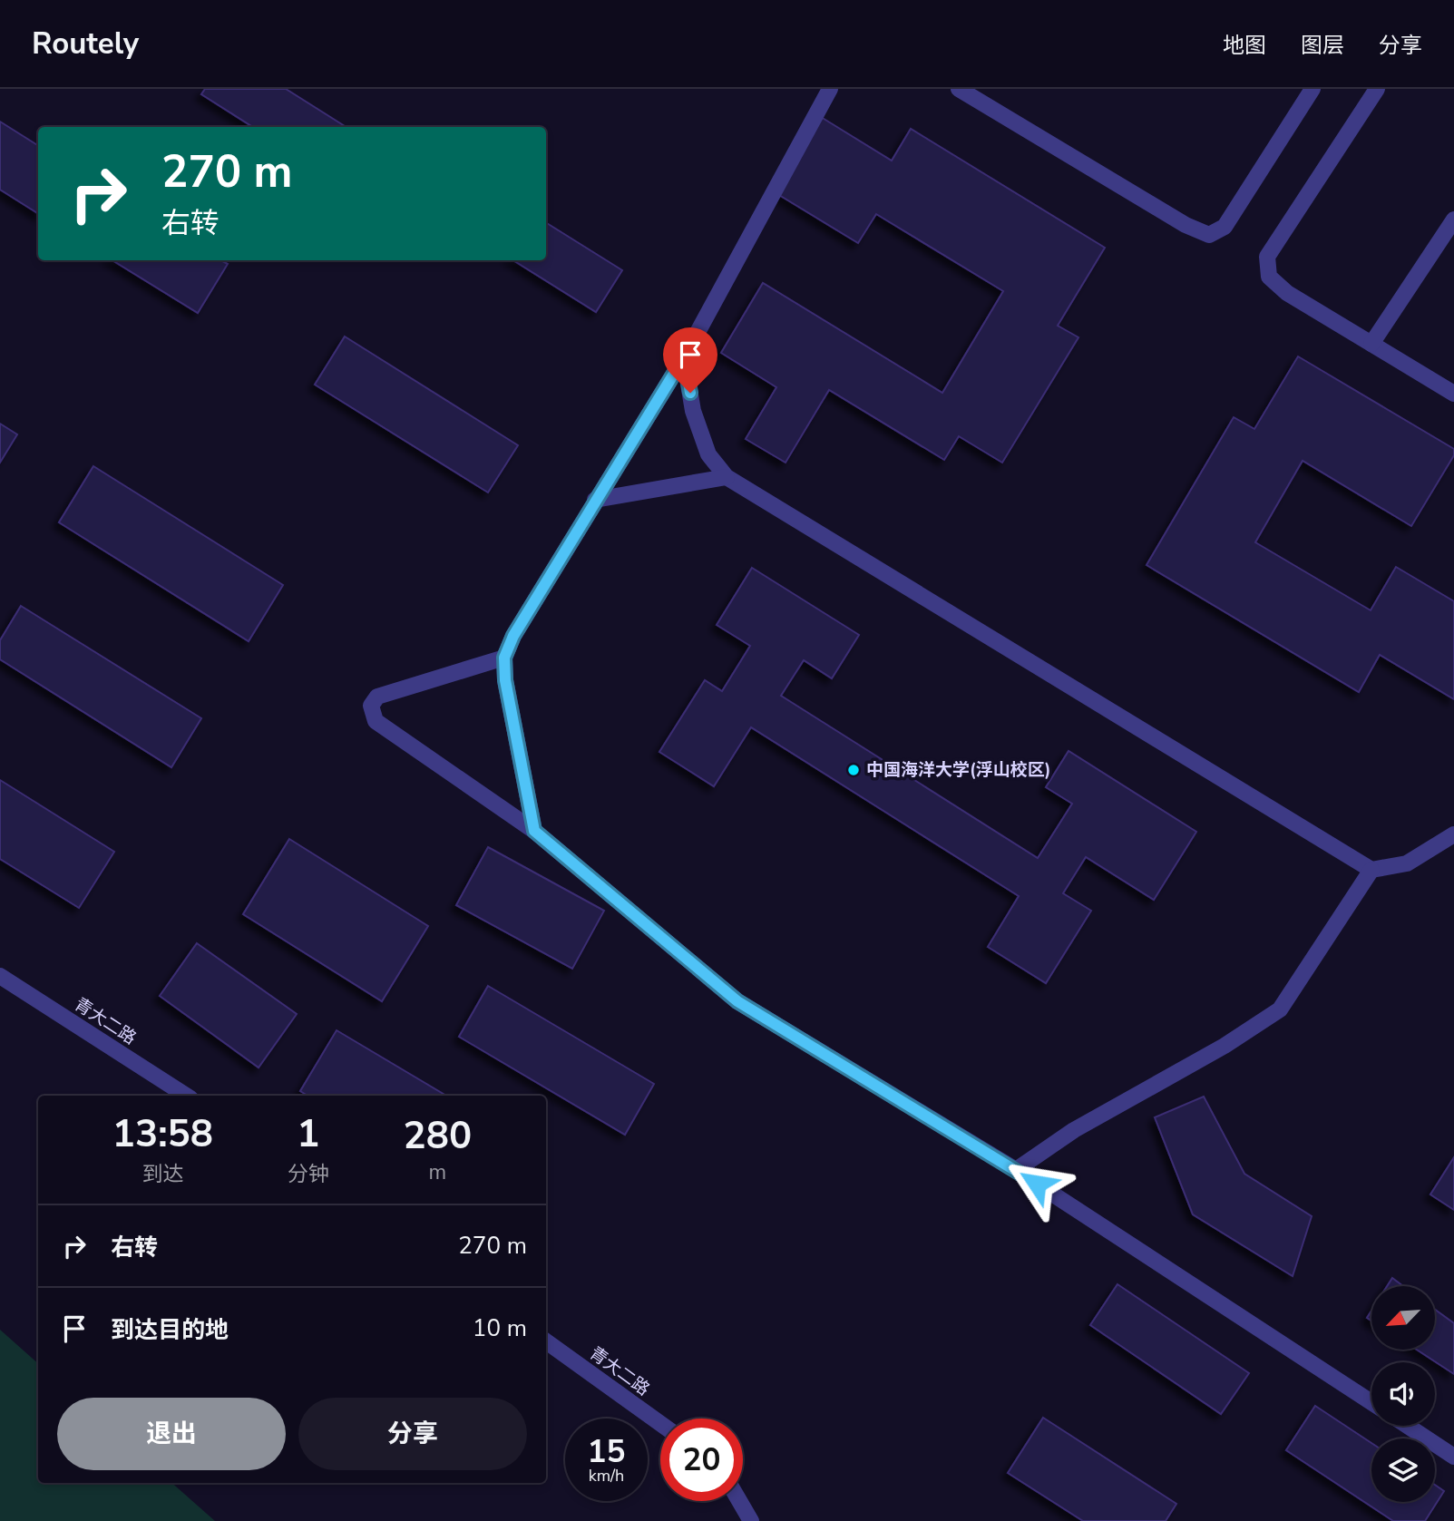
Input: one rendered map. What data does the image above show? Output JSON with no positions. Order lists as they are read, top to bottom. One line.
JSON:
{"streets":{"street":["青大二路"]},"places":["中国海洋大学(浮山校区)"],"north":"bottom left","page":{"header":"Routely","nav":["地图","图层","分享"],"turn":["270 m","右转"],"eta":["13:58","到达","1","分钟","280","m"],"list":[{"name":"右转","value":"270 m"},{"name":"到达目的地","value":"10 m"}],"buttons":["退出","分享"],"speed":"15 km/h","limit":"20"}}
